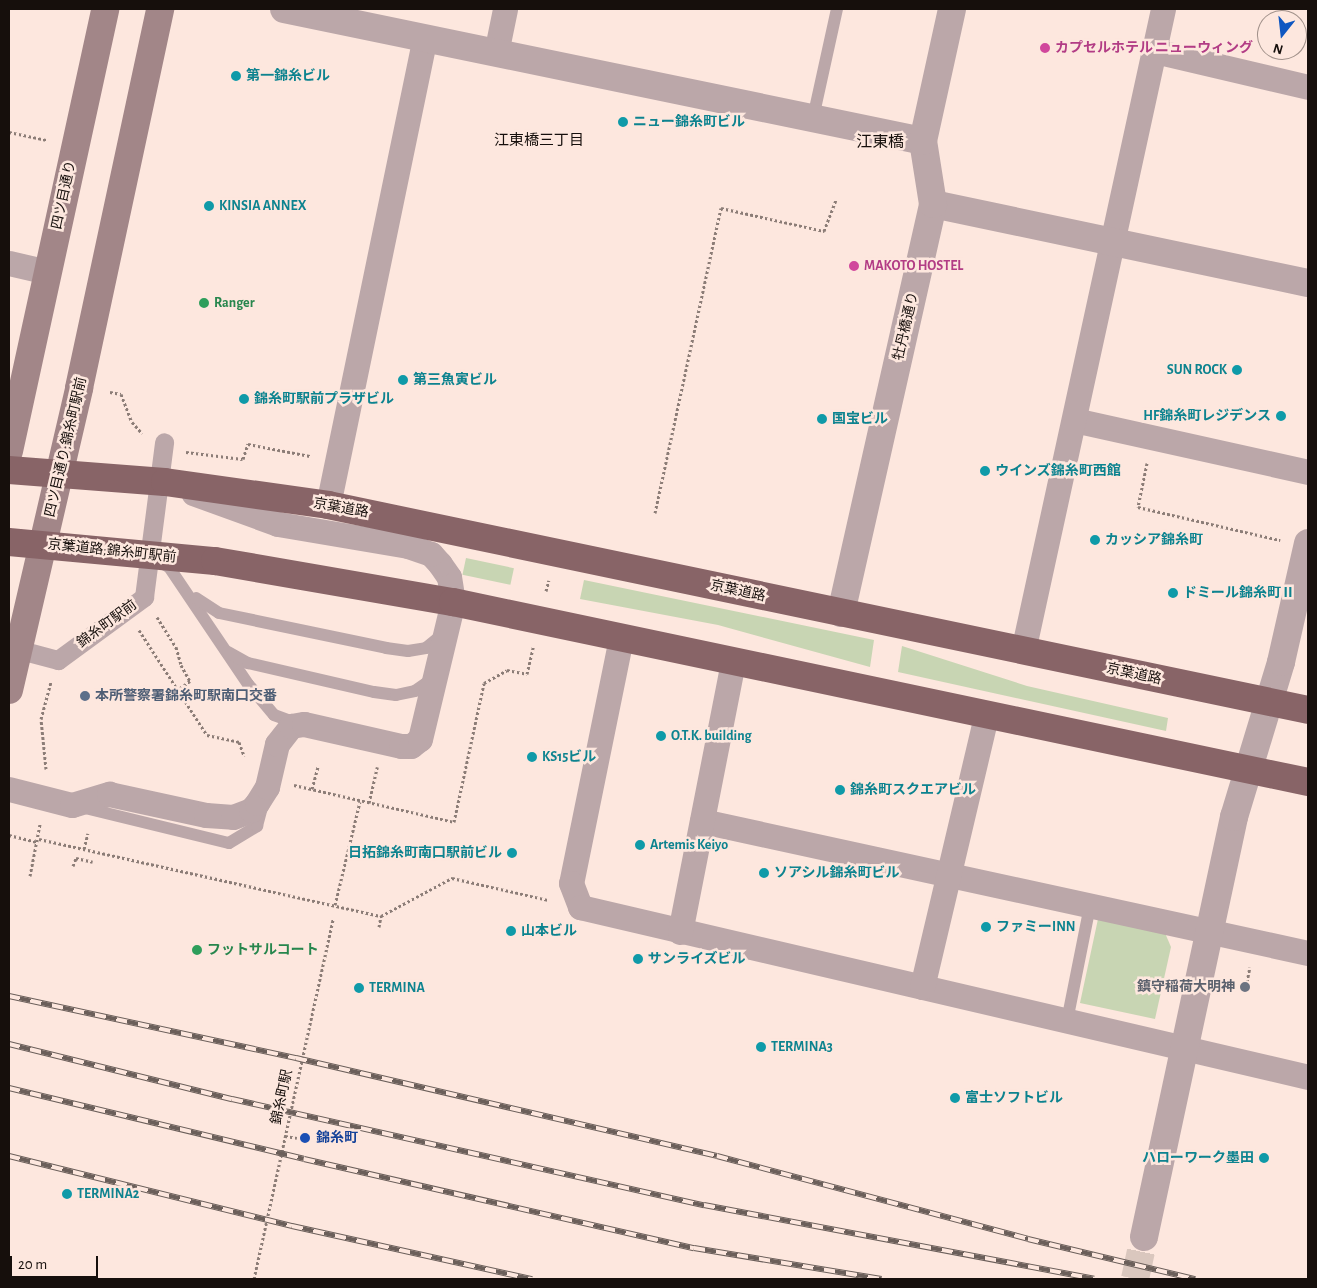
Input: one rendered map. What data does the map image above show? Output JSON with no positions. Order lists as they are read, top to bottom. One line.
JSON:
{"streets":{"highway":["京葉道路","京葉道路;錦糸町駅前"],"main road":["四ツ目通り","四ツ目通り;錦糸町駅前"],"street":["牡丹橋通り","錦糸町駅前"],"path":["錦糸町駅"]},"crossings":[["牡丹橋通り","京葉道路"],["四ツ目通り;錦糸町駅前","京葉道路;錦糸町駅前"]],"districts":["江東橋三丁目","江東橋"],"places":["カプセルホテル ニューウィング","第一錦糸ビル","ニュー錦糸町ビル","KINSIA ANNEX","MAKOTO HOSTEL","Ranger","SUN ROCK","第三魚寅ビル","錦糸町駅前プラザビル","HF錦糸町レジデンス","国宝ビル","ウインズ錦糸町西館","カッシア錦糸町","ドミール錦糸町Ⅱ","本所警察署錦糸町駅南口交番","O.T.K. building","KS15ビル","錦糸町スクエアビル","Artemis Keiyo","日拓錦糸町南口駅前ビル","ソアシル錦糸町ビル","ファミーINN","山本ビル","フットサルコート","サンライズビル","鎮守稲荷大明神","TERMINA","TERMINA3","富士ソフトビル","錦糸町","ハローワーク墨田","TERMINA2"],"scale_bar":"20 m","north":"bottom"}
